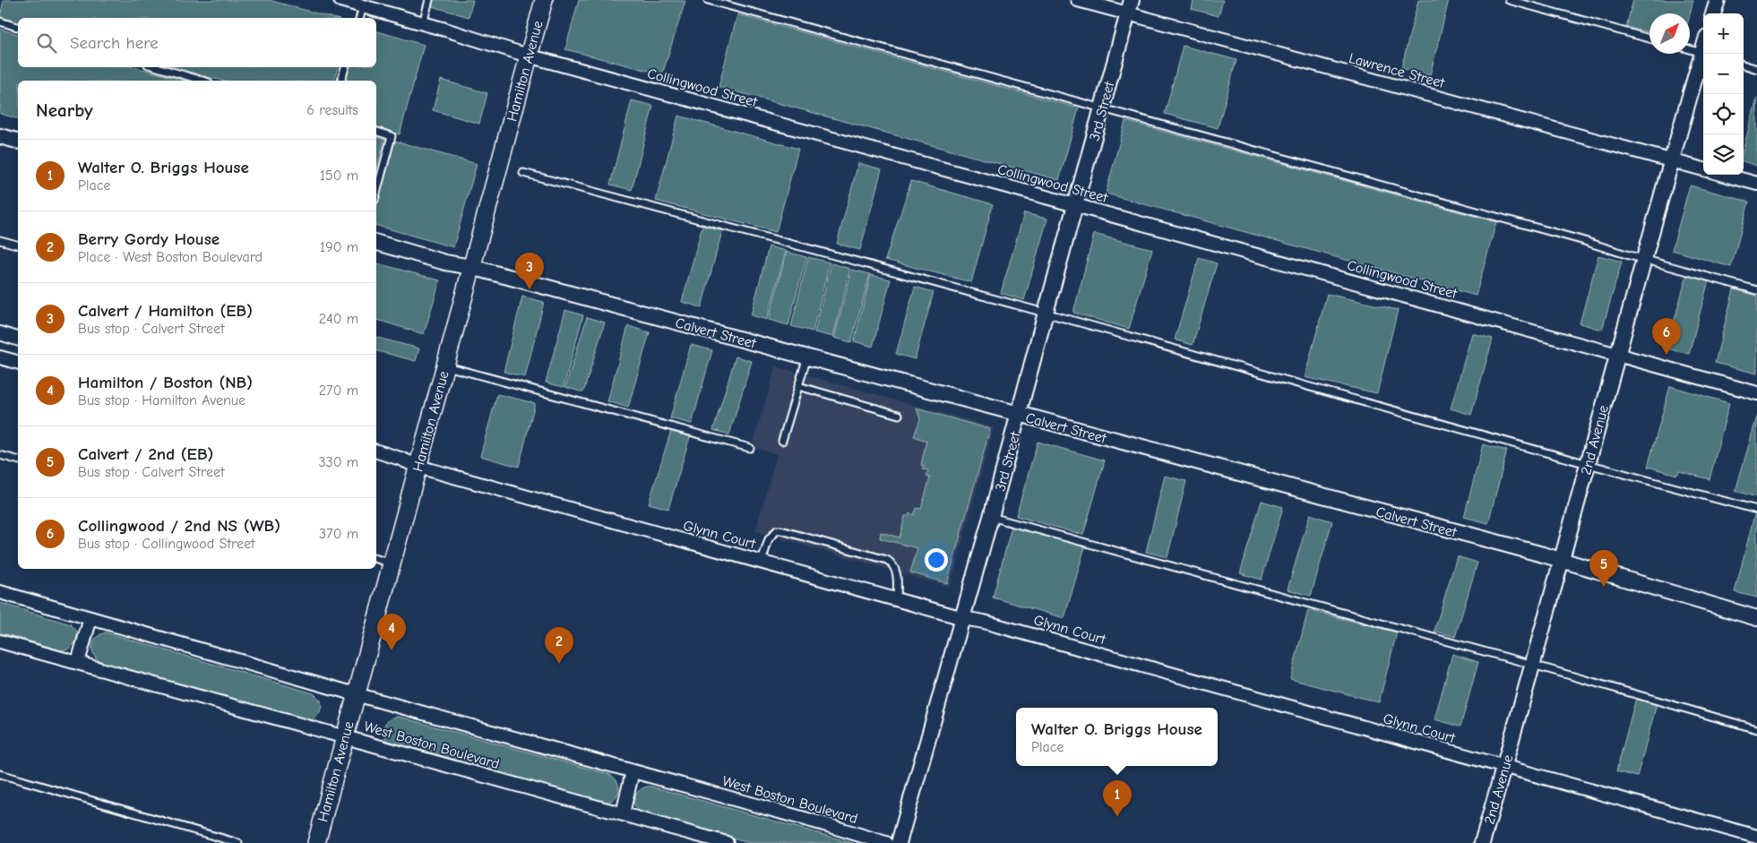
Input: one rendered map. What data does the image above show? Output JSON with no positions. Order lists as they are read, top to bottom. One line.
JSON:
{"streets":{"main road":["Hamilton Avenue"],"street":["Lawrence Street","Collingwood Street","3rd Street","Calvert Street","2nd Avenue","Glynn Court","West Boston Boulevard"]},"crossings":[["Lawrence Street","3rd Street"],["Lawrence Street","2nd Avenue"],["Hamilton Avenue","Collingwood Street"],["Hamilton Avenue","Calvert Street"],["Hamilton Avenue","Glynn Court"],["Hamilton Avenue","West Boston Boulevard"],["Collingwood Street","3rd Street"],["Collingwood Street","2nd Avenue"],["3rd Street","Calvert Street"],["3rd Street","Glynn Court"],["Calvert Street","2nd Avenue"],["2nd Avenue","Glynn Court"]],"north":"top right","page":{"map_buttons":["+","−"],"search":"Search here","heading":["Nearby","6 results"],"list":[{"mark":"1","name":"Walter O. Briggs House","note":"Place","value":"150 m"},{"mark":"2","name":"Berry Gordy House","note":"Place · West Boston Boulevard","value":"190 m"},{"mark":"3","name":"Calvert / Hamilton (EB)","note":"Bus stop · Calvert Street","value":"240 m"},{"mark":"4","name":"Hamilton / Boston (NB)","note":"Bus stop · Hamilton Avenue","value":"270 m"},{"mark":"5","name":"Calvert / 2nd (EB)","note":"Bus stop · Calvert Street","value":"330 m"},{"mark":"6","name":"Collingwood / 2nd NS (WB)","note":"Bus stop · Collingwood Street","value":"370 m"}],"pins":["3","6","5","4","2","1"],"popup":["Walter O. Briggs House","Place"]}}
